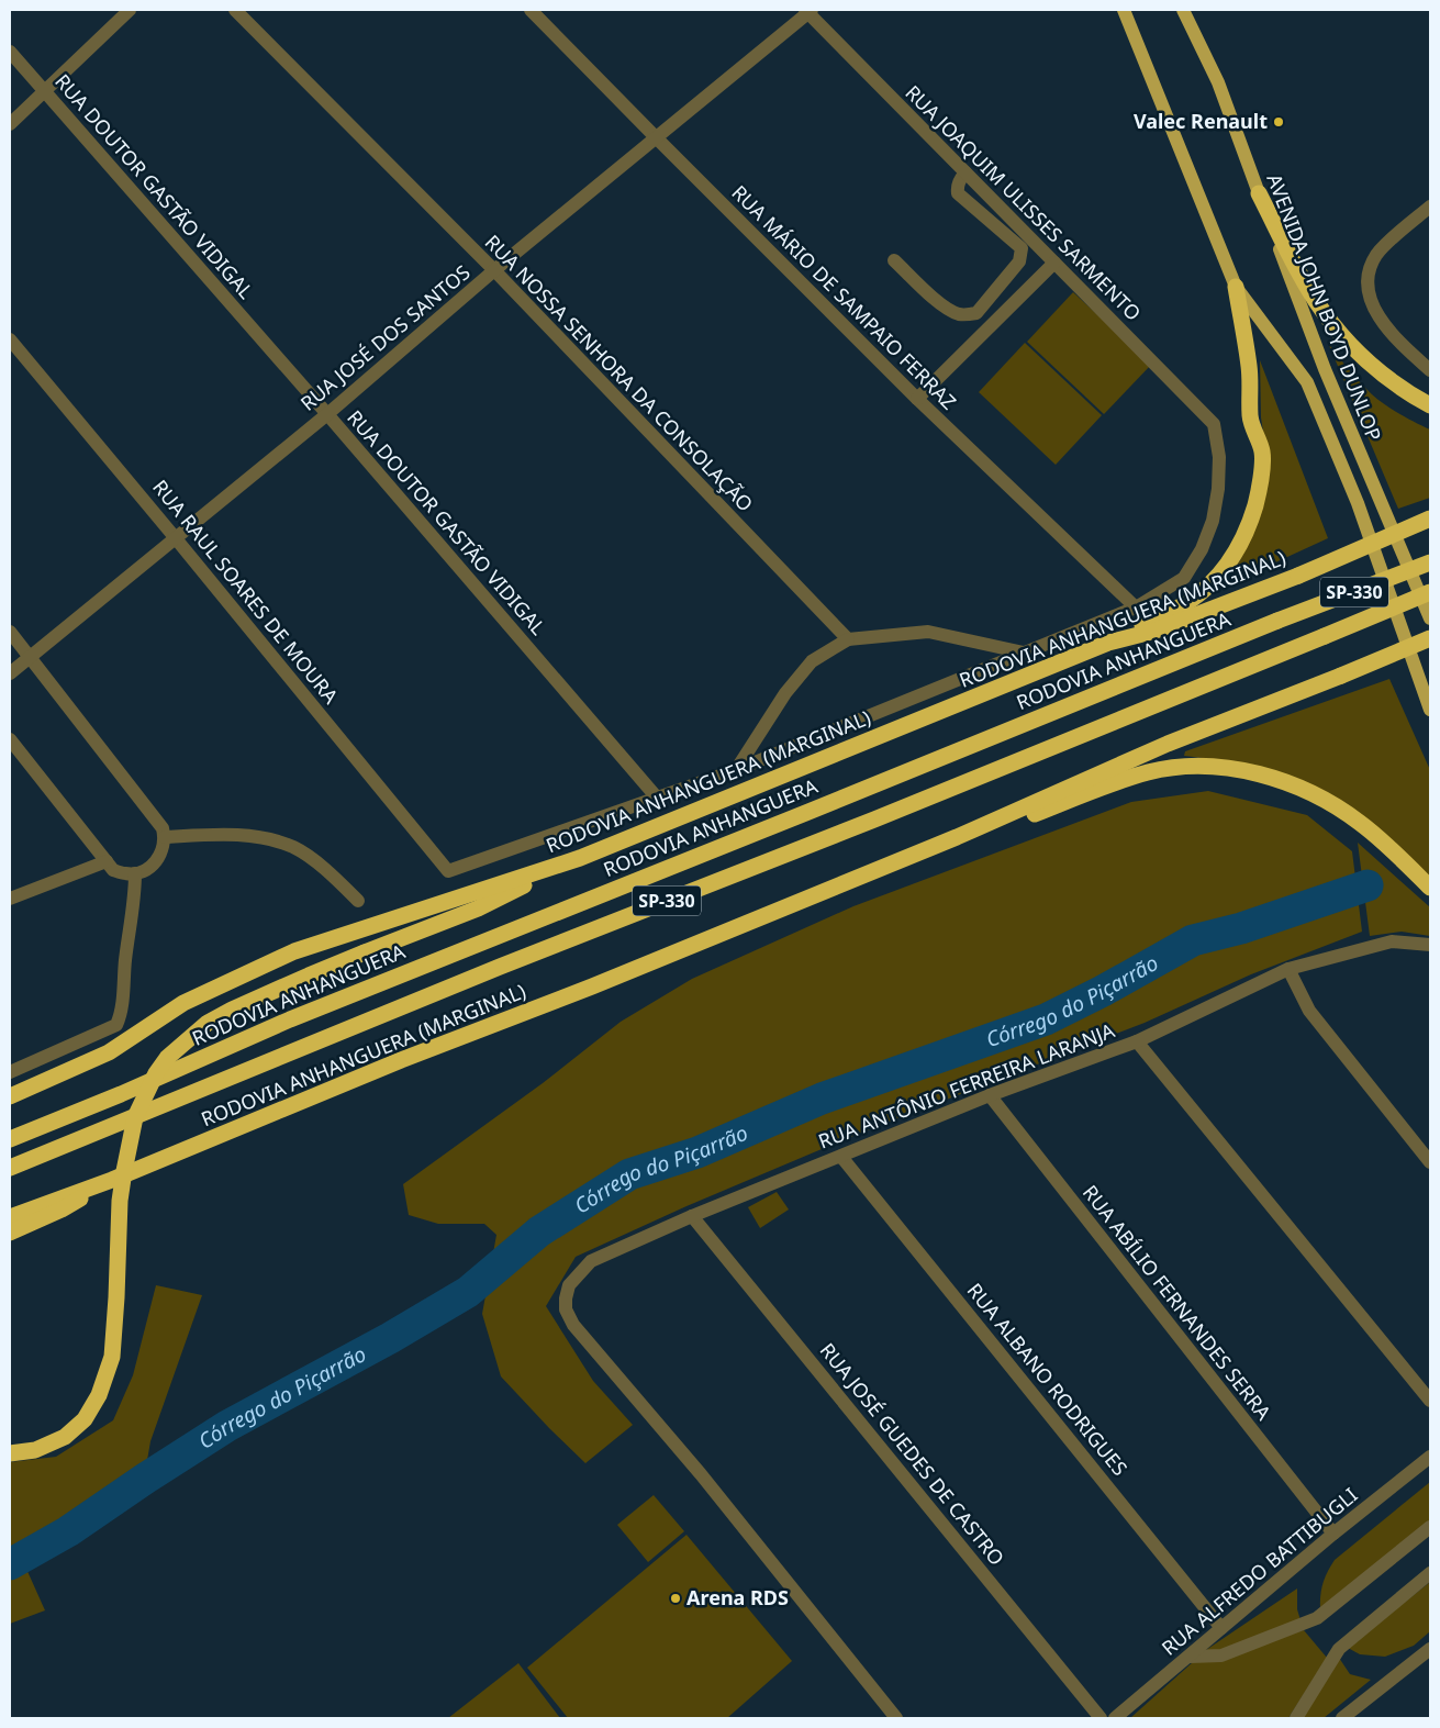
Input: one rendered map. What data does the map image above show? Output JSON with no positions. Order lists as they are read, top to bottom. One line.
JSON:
{"streets":{"highway":["SP-330","RODOVIA ANHANGUERA (MARGINAL)","RODOVIA ANHANGUERA"],"main road":["AVENIDA JOHN BOYD DUNLOP"],"street":["RUA DOUTOR GASTÃO VIDIGAL","RUA JOAQUIM ULISSES SARMENTO","RUA MÁRIO DE SAMPAIO FERRAZ","RUA JOSÉ DOS SANTOS","RUA NOSSA SENHORA DA CONSOLAÇÃO","RUA RAUL SOARES DE MOURA","RUA ANTÔNIO FERREIRA LARANJA","RUA ABÍLIO FERNANDES SERRA","RUA ALBANO RODRIGUES","RUA JOSÉ GUEDES DE CASTRO","RUA ALFREDO BATTIBUGLI"]},"crossings":[["RUA DOUTOR GASTÃO VIDIGAL","RUA JOSÉ DOS SANTOS"],["RUA DOUTOR GASTÃO VIDIGAL","RUA RAUL SOARES DE MOURA"],["RUA JOAQUIM ULISSES SARMENTO","RUA MÁRIO DE SAMPAIO FERRAZ"],["RUA JOAQUIM ULISSES SARMENTO","RUA JOSÉ DOS SANTOS"],["RUA MÁRIO DE SAMPAIO FERRAZ","RUA JOSÉ DOS SANTOS"],["RUA JOSÉ DOS SANTOS","RUA NOSSA SENHORA DA CONSOLAÇÃO"],["RUA JOSÉ DOS SANTOS","RUA RAUL SOARES DE MOURA"],["RUA ANTÔNIO FERREIRA LARANJA","RUA ABÍLIO FERNANDES SERRA"],["RUA ANTÔNIO FERREIRA LARANJA","RUA ALBANO RODRIGUES"],["RUA ANTÔNIO FERREIRA LARANJA","RUA JOSÉ GUEDES DE CASTRO"],["RUA ABÍLIO FERNANDES SERRA","RUA ALFREDO BATTIBUGLI"],["RUA ALBANO RODRIGUES","RUA ALFREDO BATTIBUGLI"]],"water":["Córrego do Piçarrão"],"places":["Valec Renault","Arena RDS"]}
